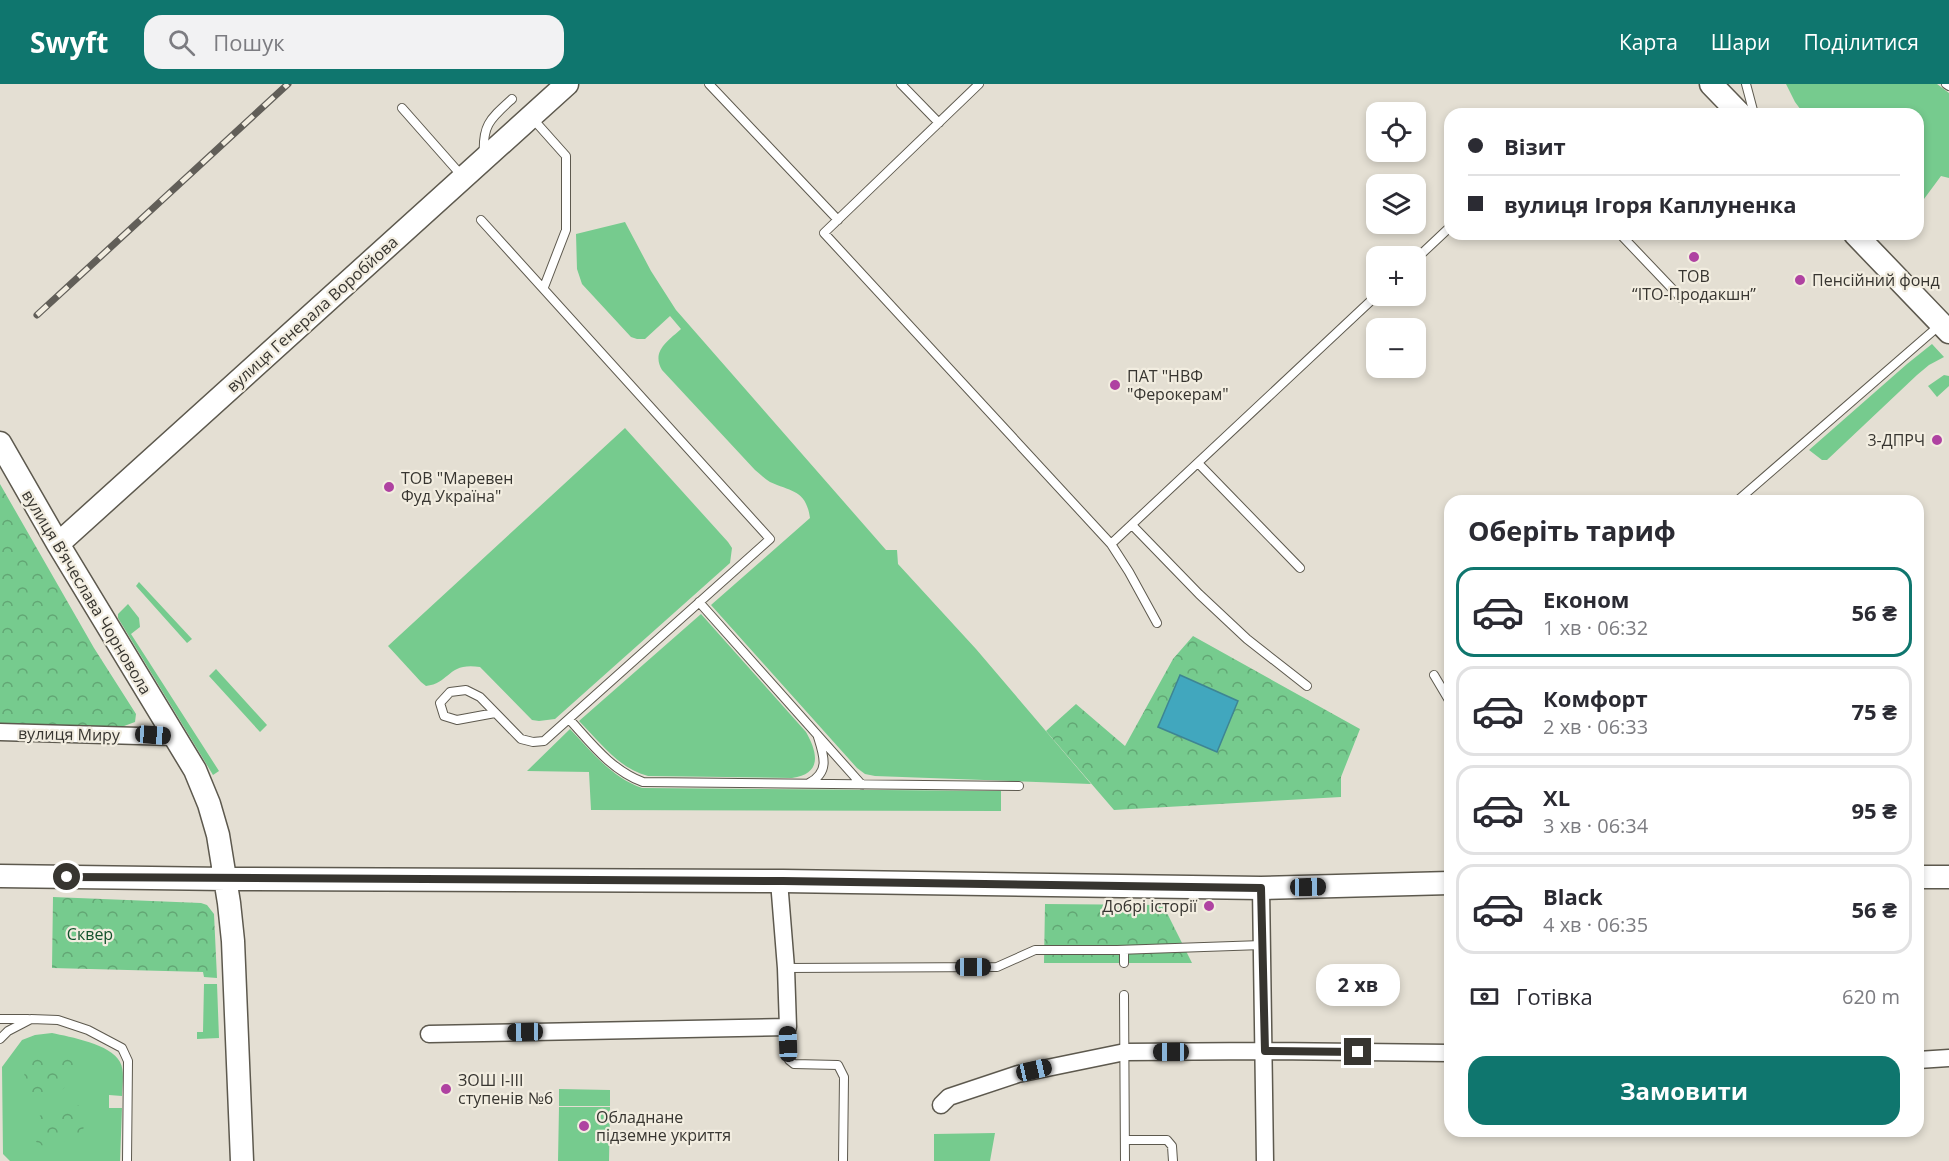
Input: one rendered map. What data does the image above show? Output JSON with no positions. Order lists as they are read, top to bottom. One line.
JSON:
{"streets":{"street":["вулиця Генерала Воробйова","вулиця Вʼячеслава Чорновола","вулиця Миру"]},"crossings":[["вулиця Генерала Воробйова","вулиця Вʼячеслава Чорновола"],["вулиця Вʼячеслава Чорновола","вулиця Миру"]],"parks":["Сквер"],"places":["ТОВ “ІТО-Продакшн”","Пенсійний фонд","ПАТ \"НВФ \"Ферокерам\"","3-ДПРЧ","ТОВ \"Маревен Фуд Україна\"","Добрі історії","ЗОШ І-ІІІ ступенів №6","Обладнане підземне укриття"],"page":{"header":"Swyft","search":"Пошук","nav":["Карта","Шари","Поділитися"],"map_buttons":["+","−"],"banner":["Візит","вулиця Ігоря Каплуненка"],"heading":"Оберіть тариф","list":[{"name":"Економ","note":"1 хв · 06:32","value":"56 ₴"},{"name":"Комфорт","note":"2 хв · 06:33","value":"75 ₴"},{"name":"XL","note":"3 хв · 06:34","value":"95 ₴"},{"name":"Black","note":"4 хв · 06:35","value":"56 ₴"}],"pay":["Готівка","620 m"],"bubble":"2 хв","buttons":"Замовити"}}
